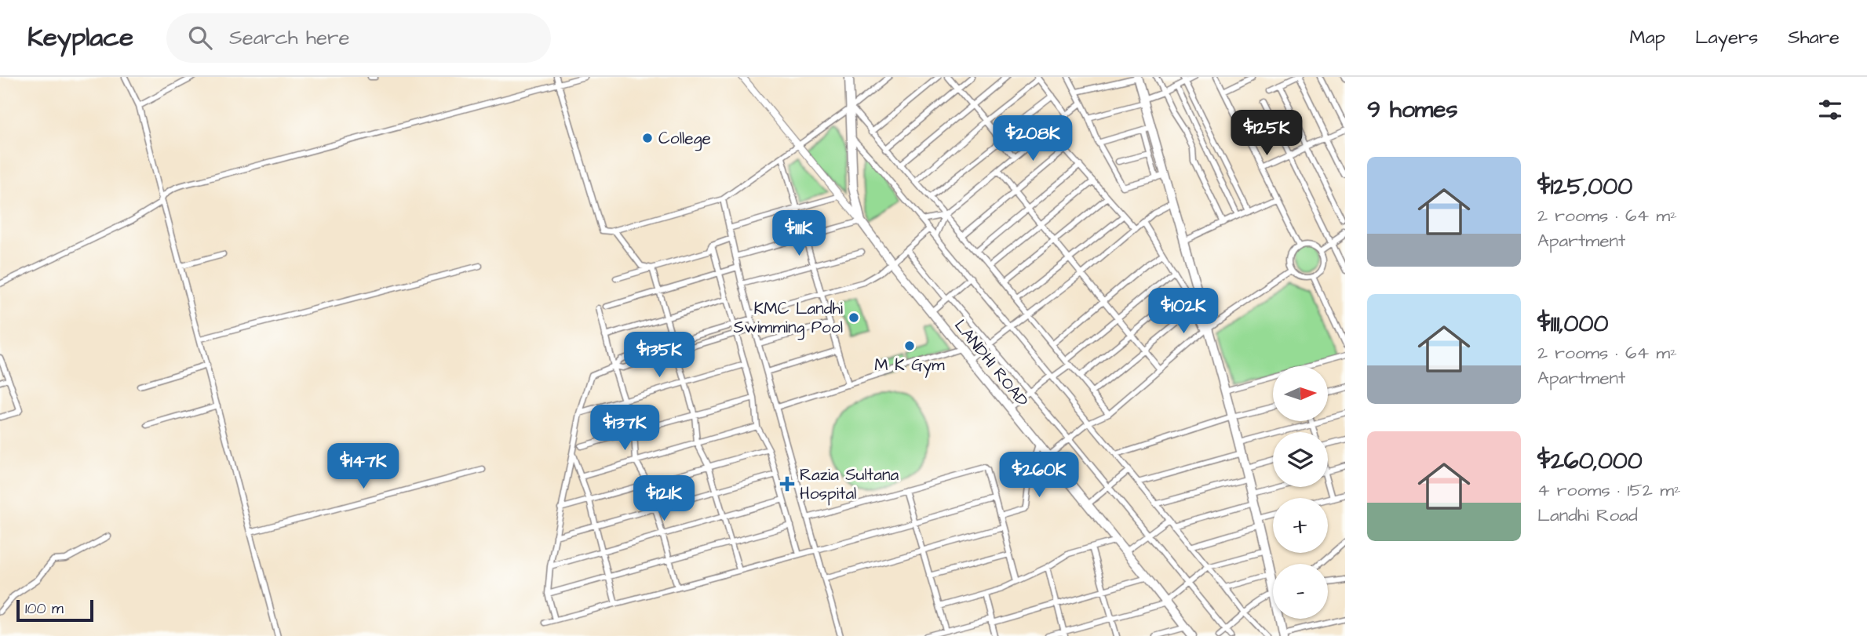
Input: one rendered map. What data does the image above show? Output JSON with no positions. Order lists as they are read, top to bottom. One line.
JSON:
{"streets":{"main road":["LANDHI ROAD"]},"places":{"other":["College","KMC Landhi Swimming Pool","M K Gym"],"health":["Razia Sultana Hospital"]},"scale_bar":"100 m","north":"right","page":{"header":"Keyplace","search":"Search here","nav":["Map","Layers","Share"],"heading":"9 homes","price":["$125K","$208K","$111K","$102K","$135K","$137K","$147K","$260K","$121K"],"list":[{"name":"$125,000","note":"2 rooms · 64 m² · Apartment"},{"name":"$111,000","note":"2 rooms · 64 m² · Apartment"},{"name":"$260,000","note":"4 rooms · 152 m² · Landhi Road"}],"map_buttons":["+","−"],"scale":"100 m"}}
